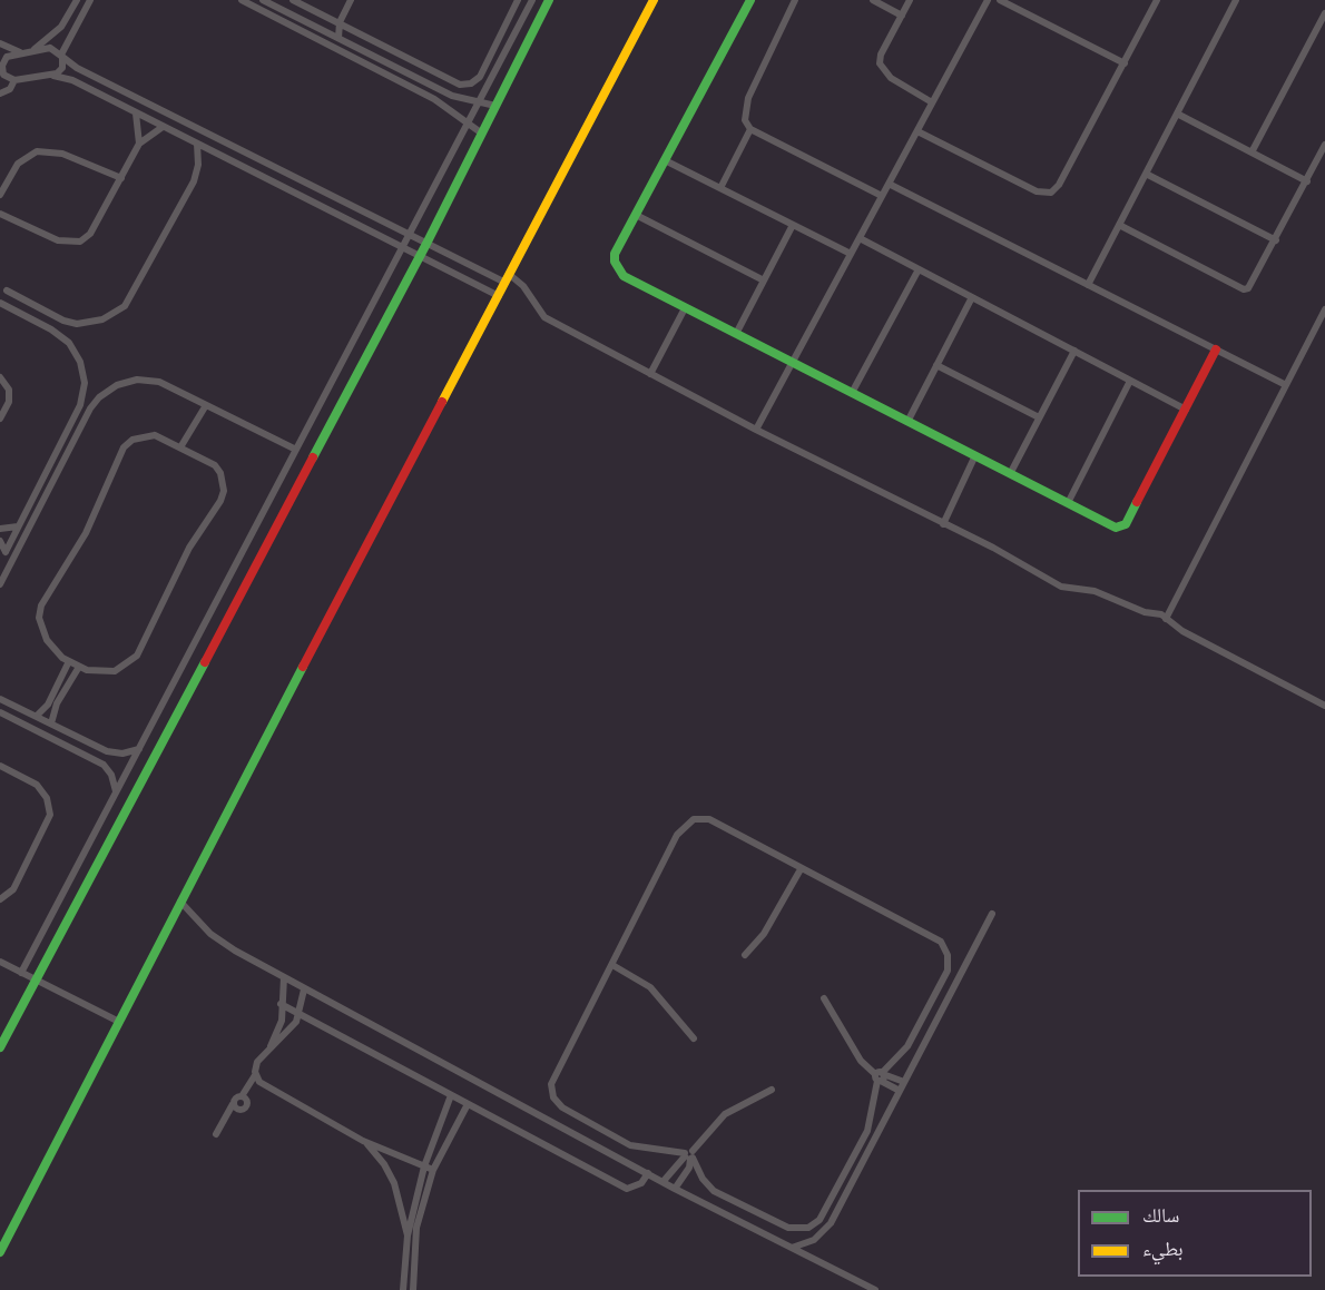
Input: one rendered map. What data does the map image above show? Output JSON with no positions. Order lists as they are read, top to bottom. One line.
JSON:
{"legend":["سالك","بطيء"]}
